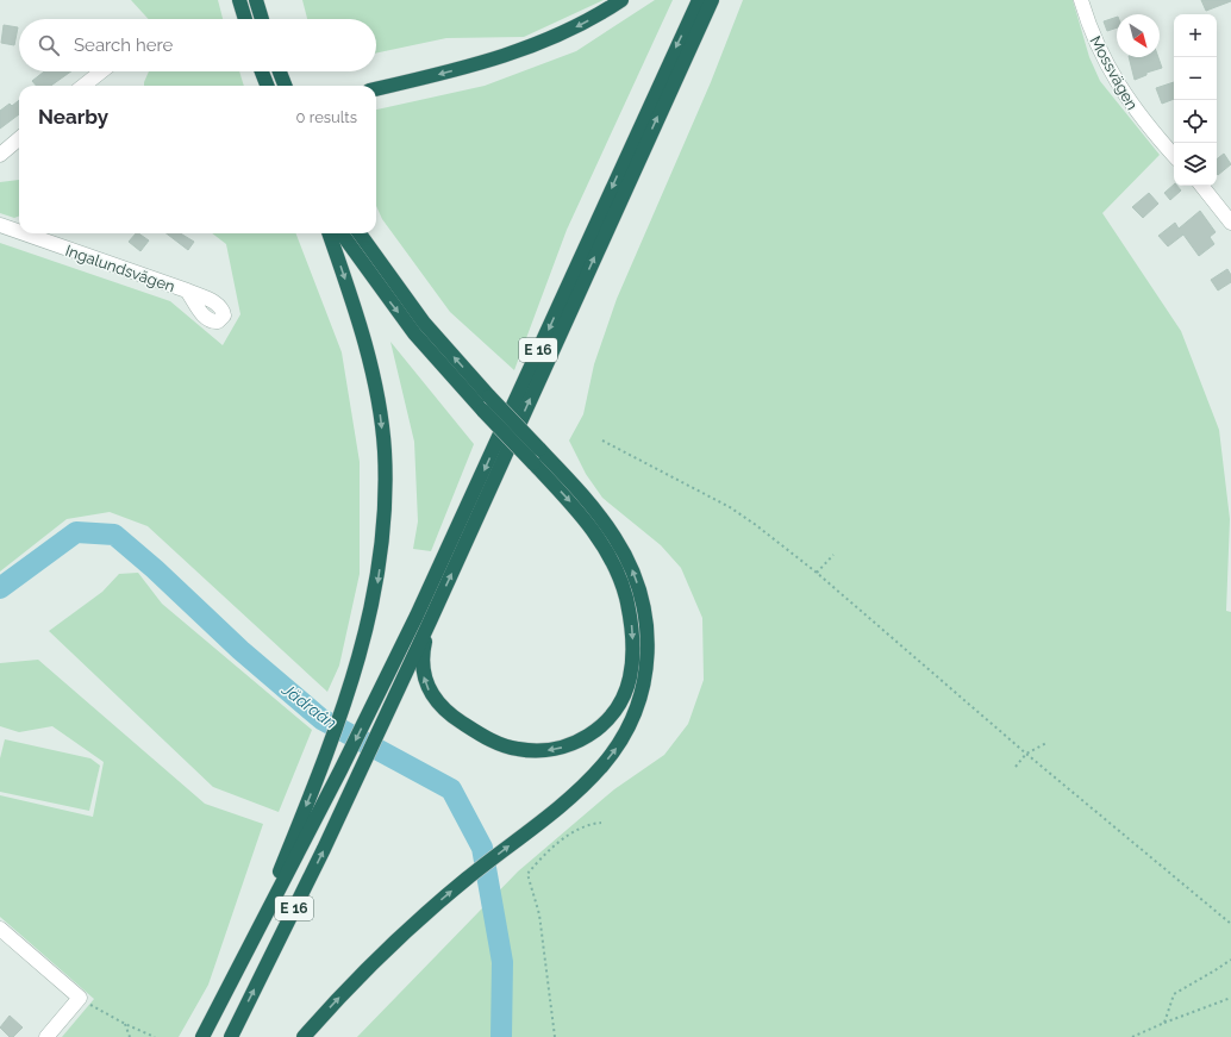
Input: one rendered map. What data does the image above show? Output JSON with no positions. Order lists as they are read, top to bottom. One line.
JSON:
{"streets":{"highway":["E 16"],"street":["Mossvägen","Ingalundsvägen"]},"water":["Jädraån"],"north":"bottom right","page":{"map_buttons":["+","−"],"search":"Search here","heading":["Nearby","0 results"]}}
